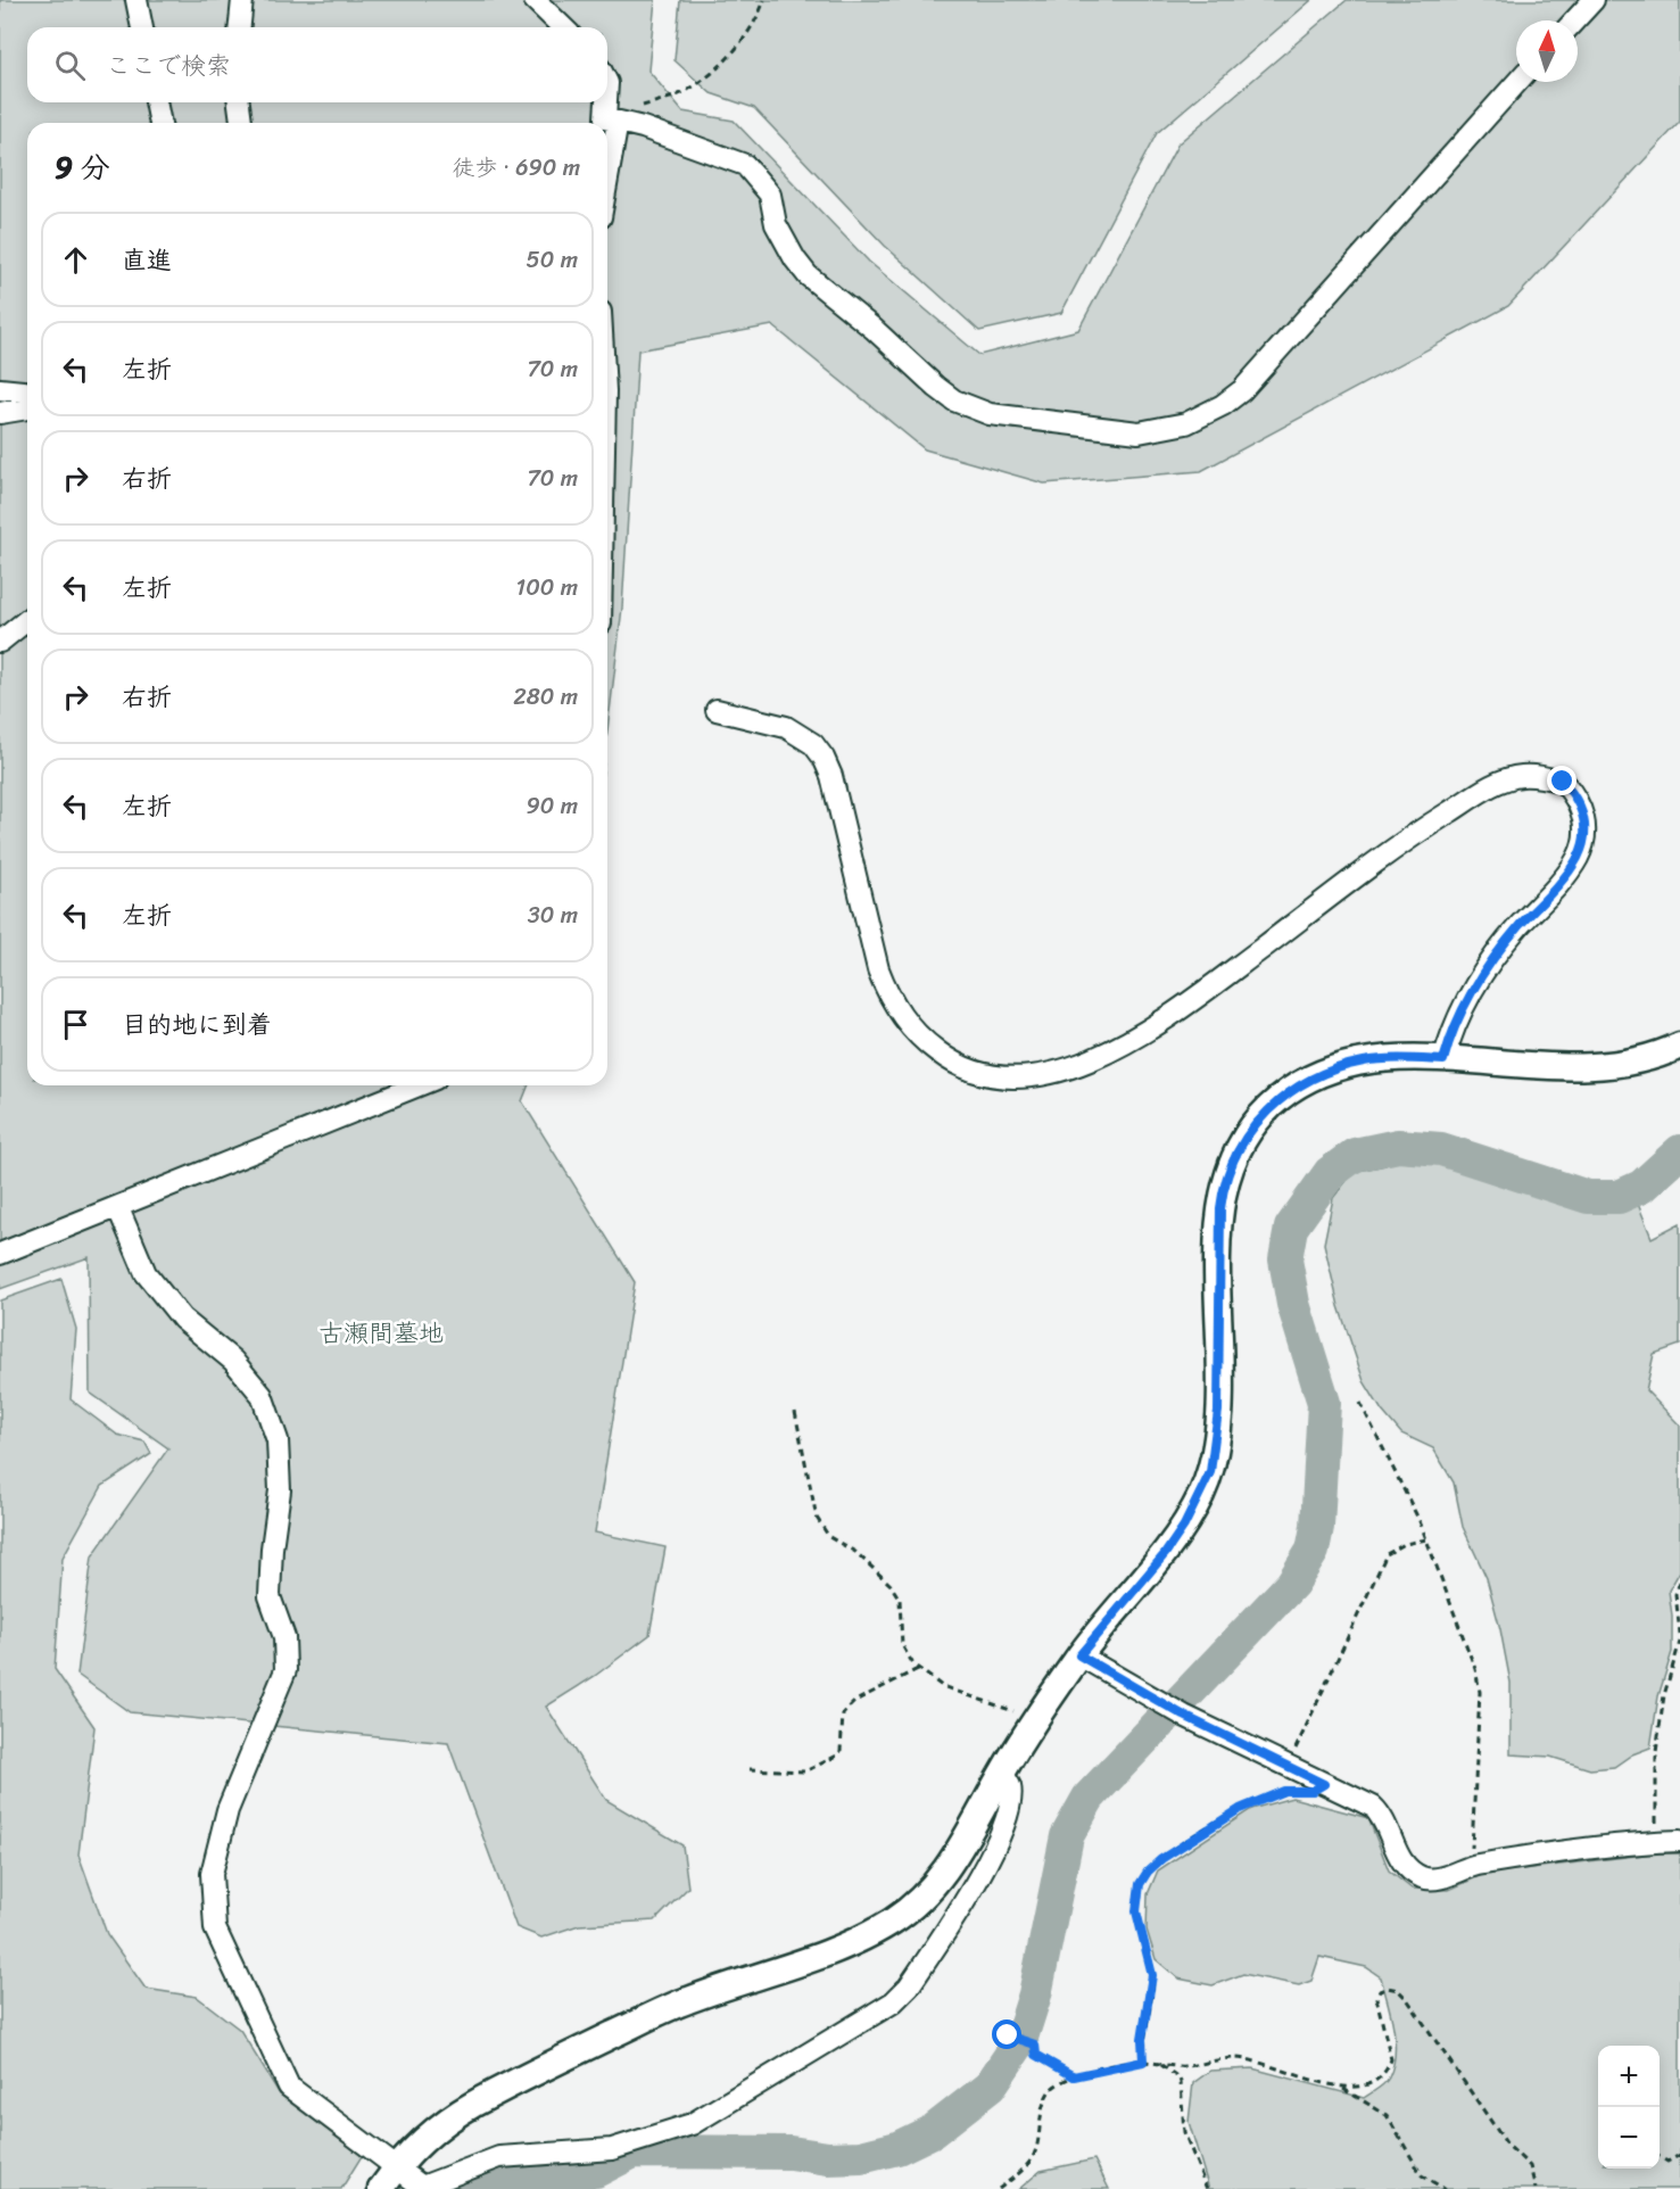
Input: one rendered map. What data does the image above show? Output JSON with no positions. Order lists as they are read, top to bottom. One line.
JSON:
{"parks":["古瀬間墓地"],"north":"top","page":{"search":"ここで検索","heading":["9 分","徒歩 · 690 m"],"list":[["直進","50 m"],["左折","70 m"],["右折","70 m"],["左折","100 m"],["右折","280 m"],["左折","90 m"],["左折","30 m"],"目的地に到着"],"map_buttons":["+","−"]}}
